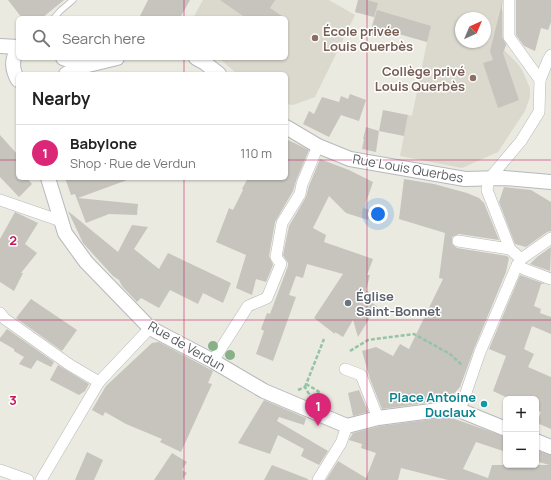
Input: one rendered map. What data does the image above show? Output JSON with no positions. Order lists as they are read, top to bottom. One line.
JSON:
{"streets":{"street":["Rue Louis Querbes","Rue de Verdun"]},"places":["École privée Louis Querbès","Collège privé Louis Querbès","Église Saint-Bonnet","Place Antoine Duclaux"],"north":"top right","page":{"search":"Search here","heading":"Nearby","list":[{"mark":"1","name":"Babylone","note":"Shop · Rue de Verdun","value":"110 m"}],"pins":"1","map_buttons":["+","−"]},"grid":{"rows":["2","3"]}}
